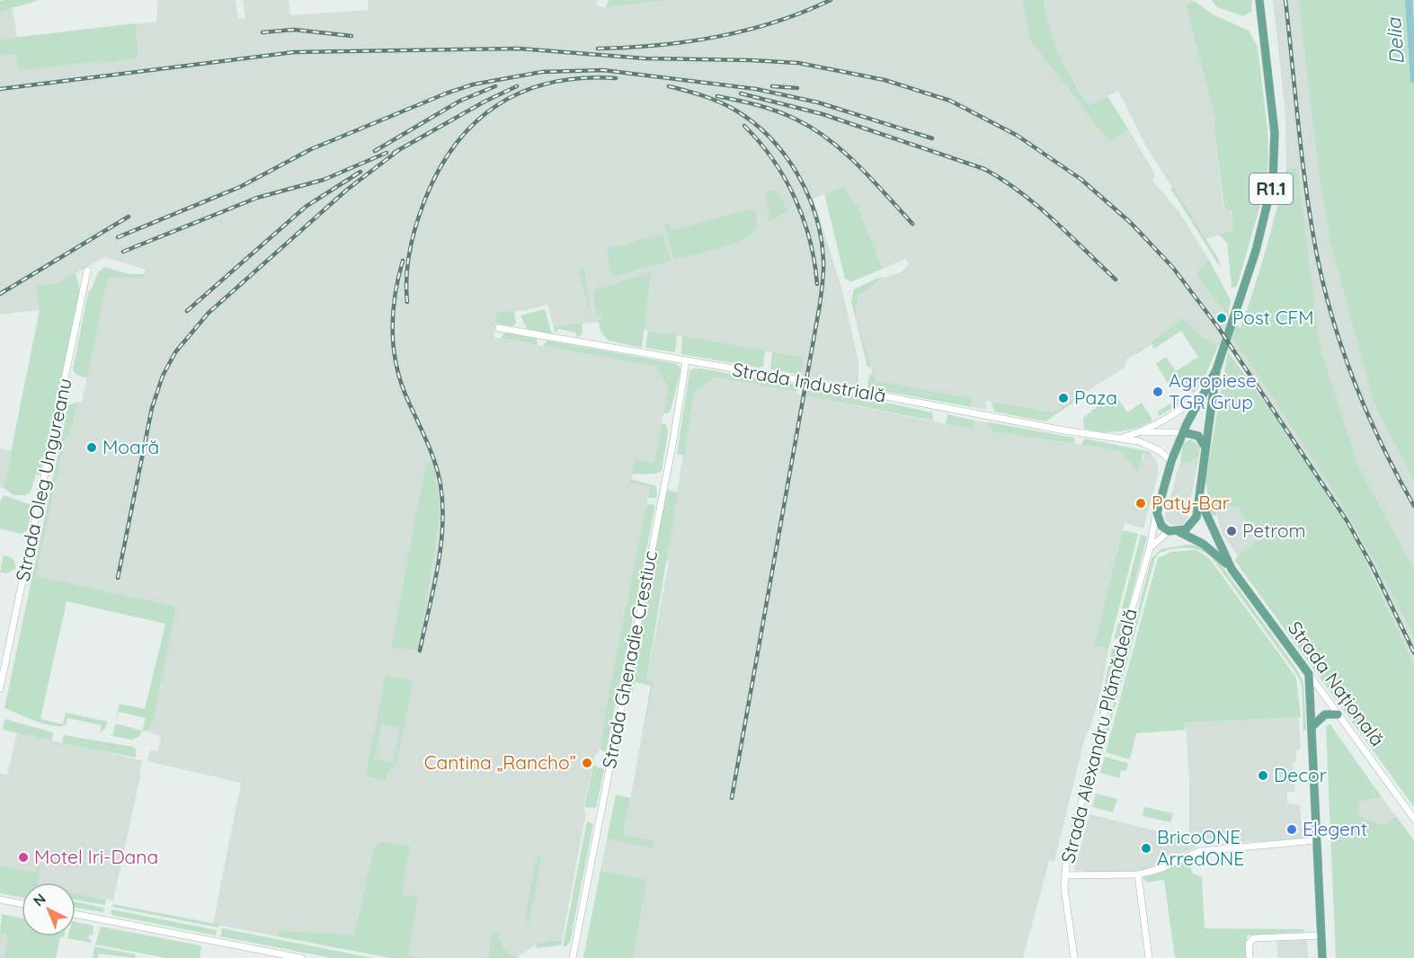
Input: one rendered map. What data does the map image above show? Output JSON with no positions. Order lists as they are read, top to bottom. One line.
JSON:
{"streets":{"main road":["R1.1","Strada Națională"],"street":["Strada Industrială","Strada Oleg Ungureanu","Strada Ghenadie Crestiuc","Strada Alexandru Plămădeală"]},"crossings":[["Strada Industrială","Strada Ghenadie Crestiuc"],["Strada Industrială","Strada Națională"],["Strada Națională","Strada Alexandru Plămădeală"]],"water":["Delia"],"places":["Post CFM","Agropiese TGR Grup","Paza","Moară","Paty-Bar","Petrom","Cantina „Rancho”","Decor","Elegent","BricoONE ArredONE","Motel Iri-Dana"],"north":"top left"}
